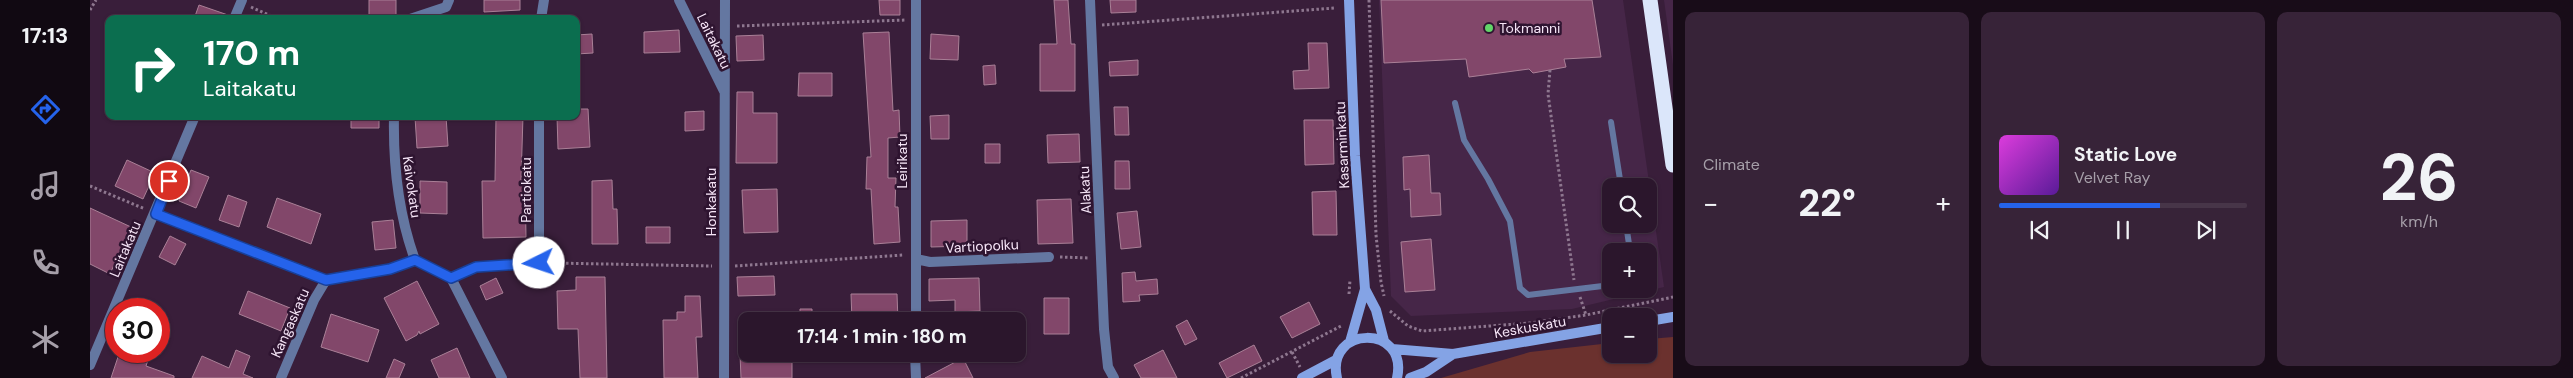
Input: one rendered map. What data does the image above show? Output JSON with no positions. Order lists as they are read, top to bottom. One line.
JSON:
{"streets":{"street":["Laitakatu","Kasarminkatu","Leirikatu","Kaivokatu","Partiokatu","Alakatu","Honkakatu","Vartiopolku","Kangaskatu","Keskuskatu"]},"crossings":[["Laitakatu","Honkakatu"],["Leirikatu","Vartiopolku"]],"places":["Tokmanni"],"page":{"tabs":"17:13","tile":["Climate",["26","km/h"]],"turn":["170 m","Laitakatu"],"song":["Static Love","Velvet Ray"],"map_buttons":["+","−"],"heat":["−","22°","+"],"limit":"30","trip":"17:14 · 1 min · 180 m"}}
